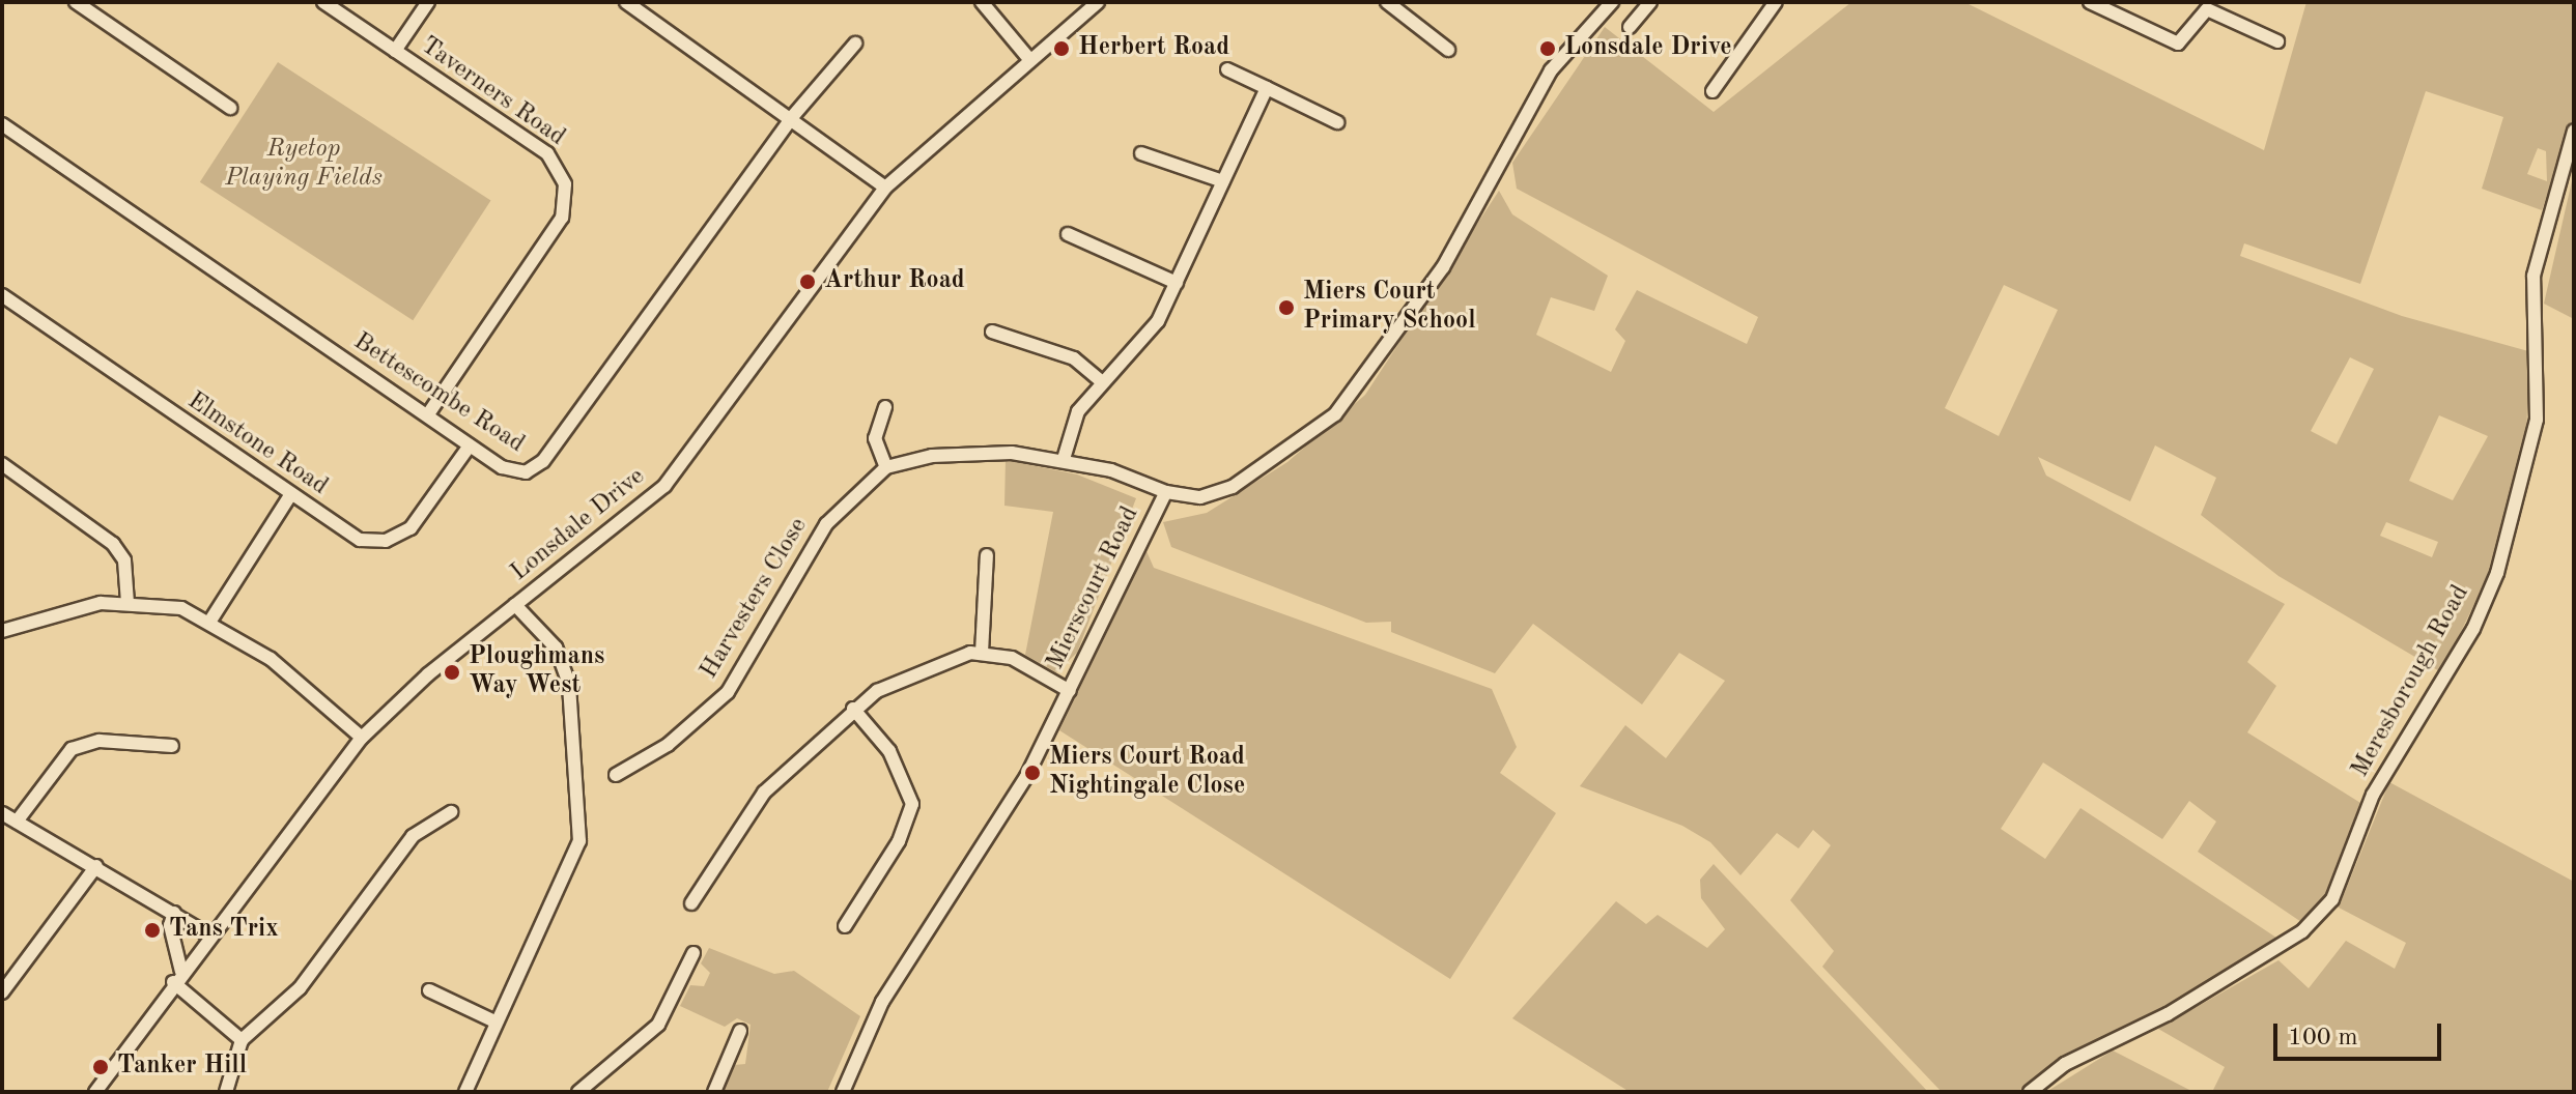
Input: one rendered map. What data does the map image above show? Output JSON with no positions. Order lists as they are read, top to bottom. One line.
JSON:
{"streets":{"street":["Taverners Road","Bettescombe Road","Elmstone Road","Lonsdale Drive","Mierscourt Road","Harvesters Close","Meresborough Road"]},"crossings":[["Taverners Road","Bettescombe Road"],["Bettescombe Road","Elmstone Road"]],"parks":["Ryetop Playing Fields"],"places":["Herbert Road","Lonsdale Drive","Arthur Road","Miers Court Primary School","Ploughmans Way West","Miers Court Road Nightingale Close","Tans Trix","Tanker Hill"],"scale_bar":"100 m"}
